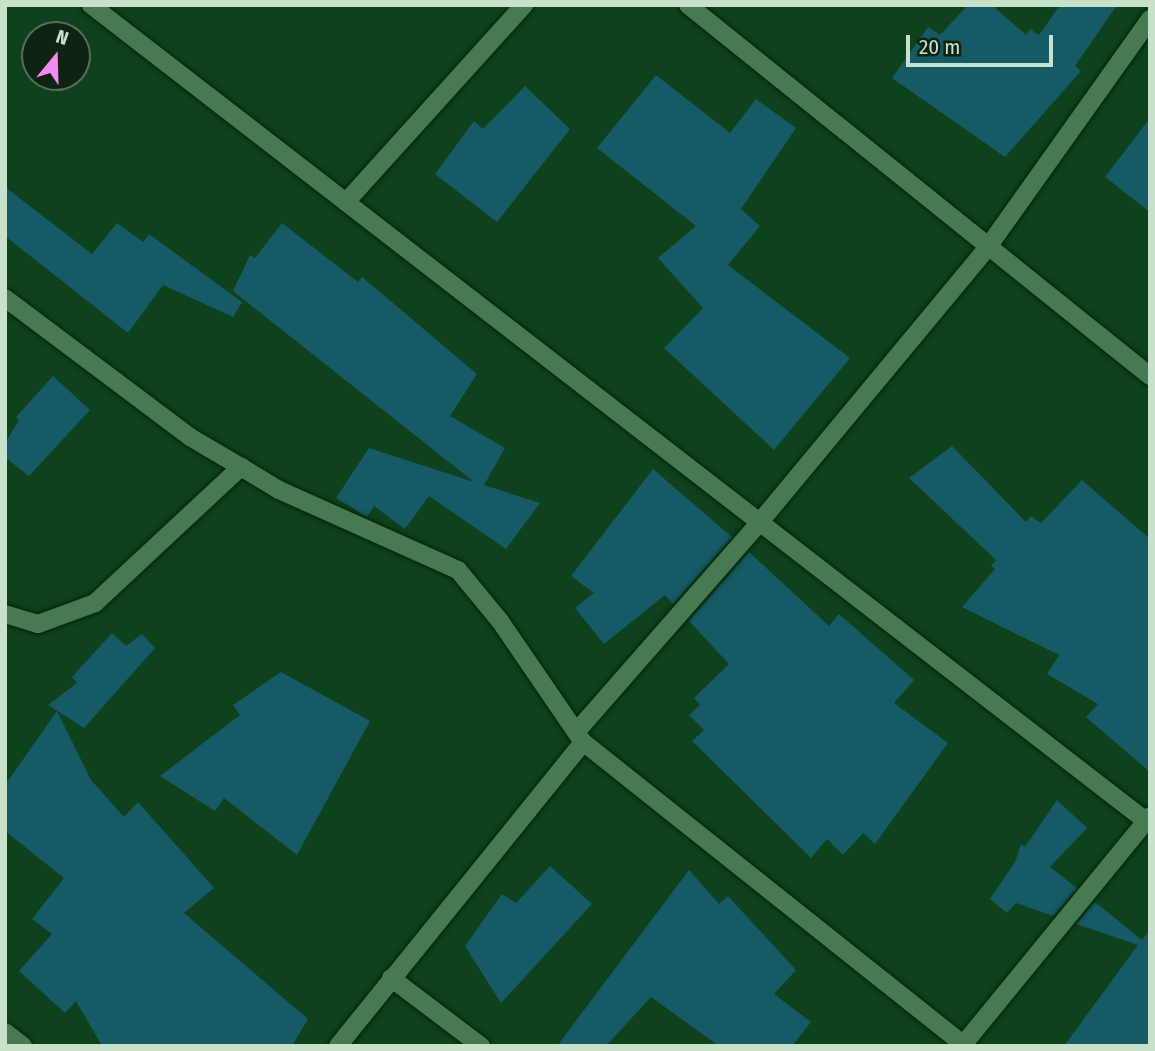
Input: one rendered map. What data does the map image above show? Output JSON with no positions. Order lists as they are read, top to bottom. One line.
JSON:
{"scale_bar":"20 m","north":"top"}
